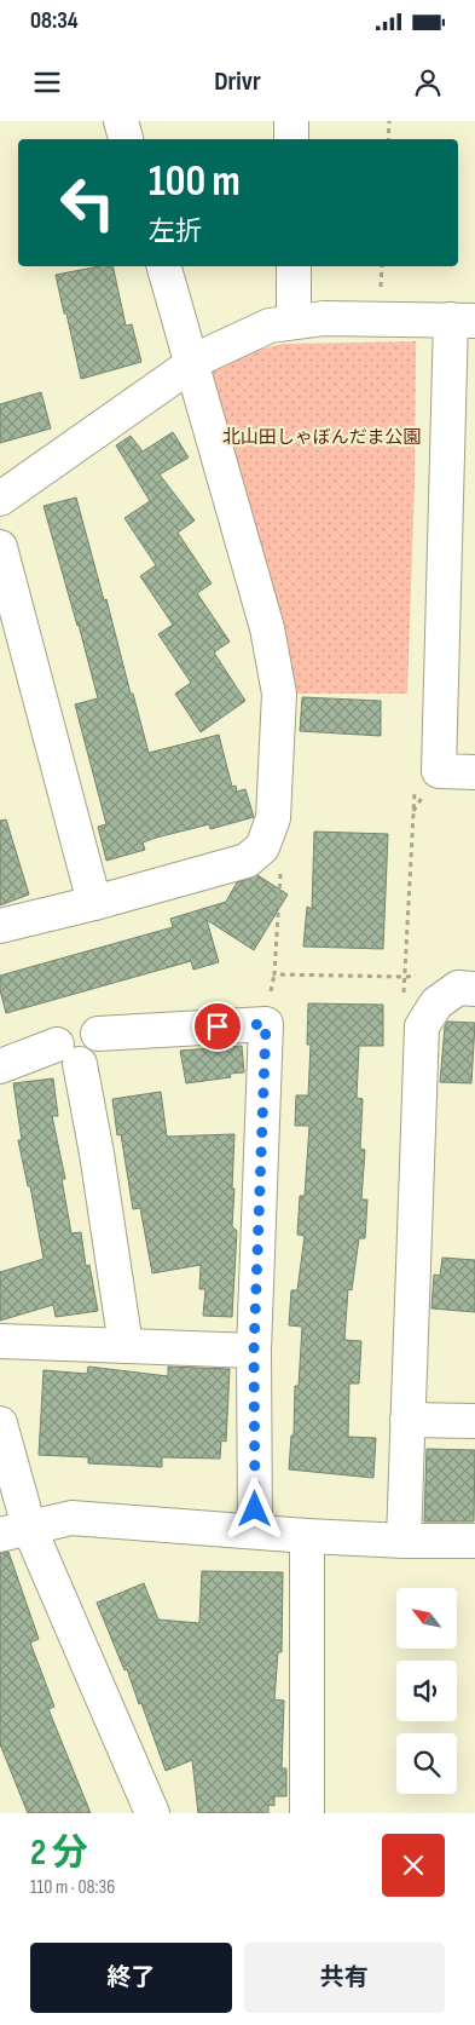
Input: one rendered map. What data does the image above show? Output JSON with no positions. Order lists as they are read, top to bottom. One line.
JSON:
{"parks":["北山田しゃぼんだま公園"],"north":"top left","page":{"status":"08:34","header":"Drivr","turn":["100 m","左折"],"heading":["2 分","110 m · 08:36"],"buttons":["終了","共有"]}}
